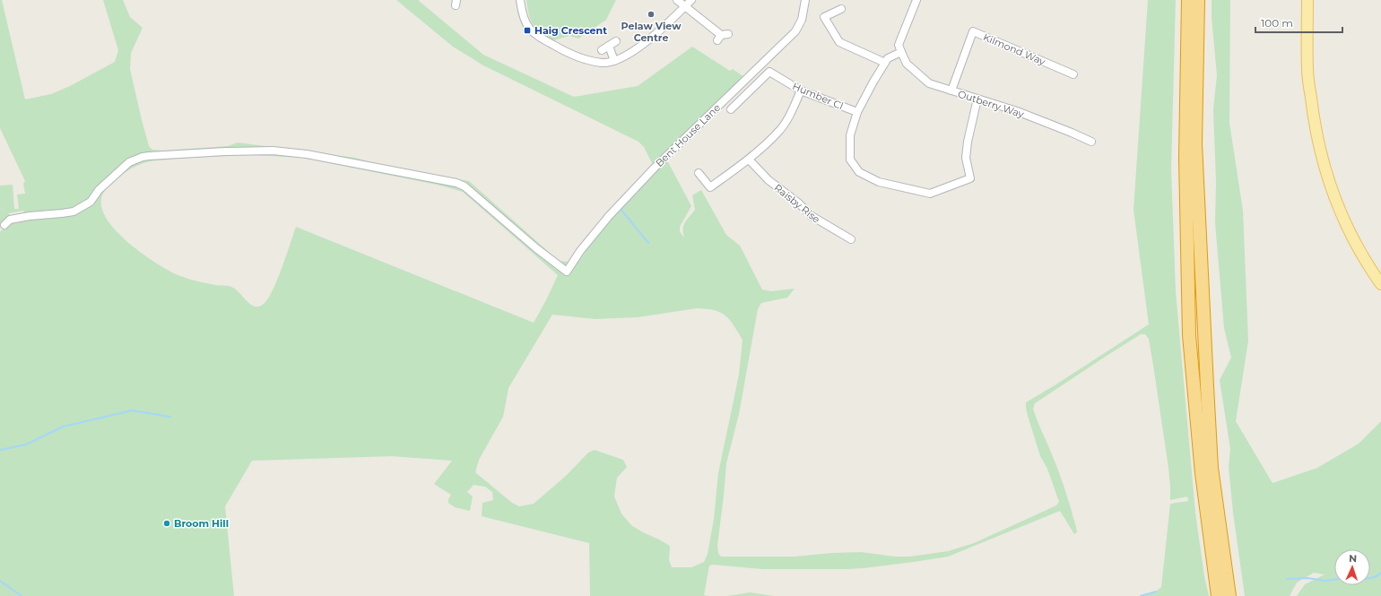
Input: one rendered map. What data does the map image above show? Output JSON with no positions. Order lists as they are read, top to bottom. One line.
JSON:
{"streets":{"street":["Kilmond Way","Humber Cl","Outberry Way","Bent House Lane","Raisby Rise"]},"crossings":[["Kilmond Way","Outberry Way"]],"places":{"other":["Pelaw View Centre","Broom Hill"],"transit":["Haig Crescent"]},"scale_bar":"100 m","north":"top"}
